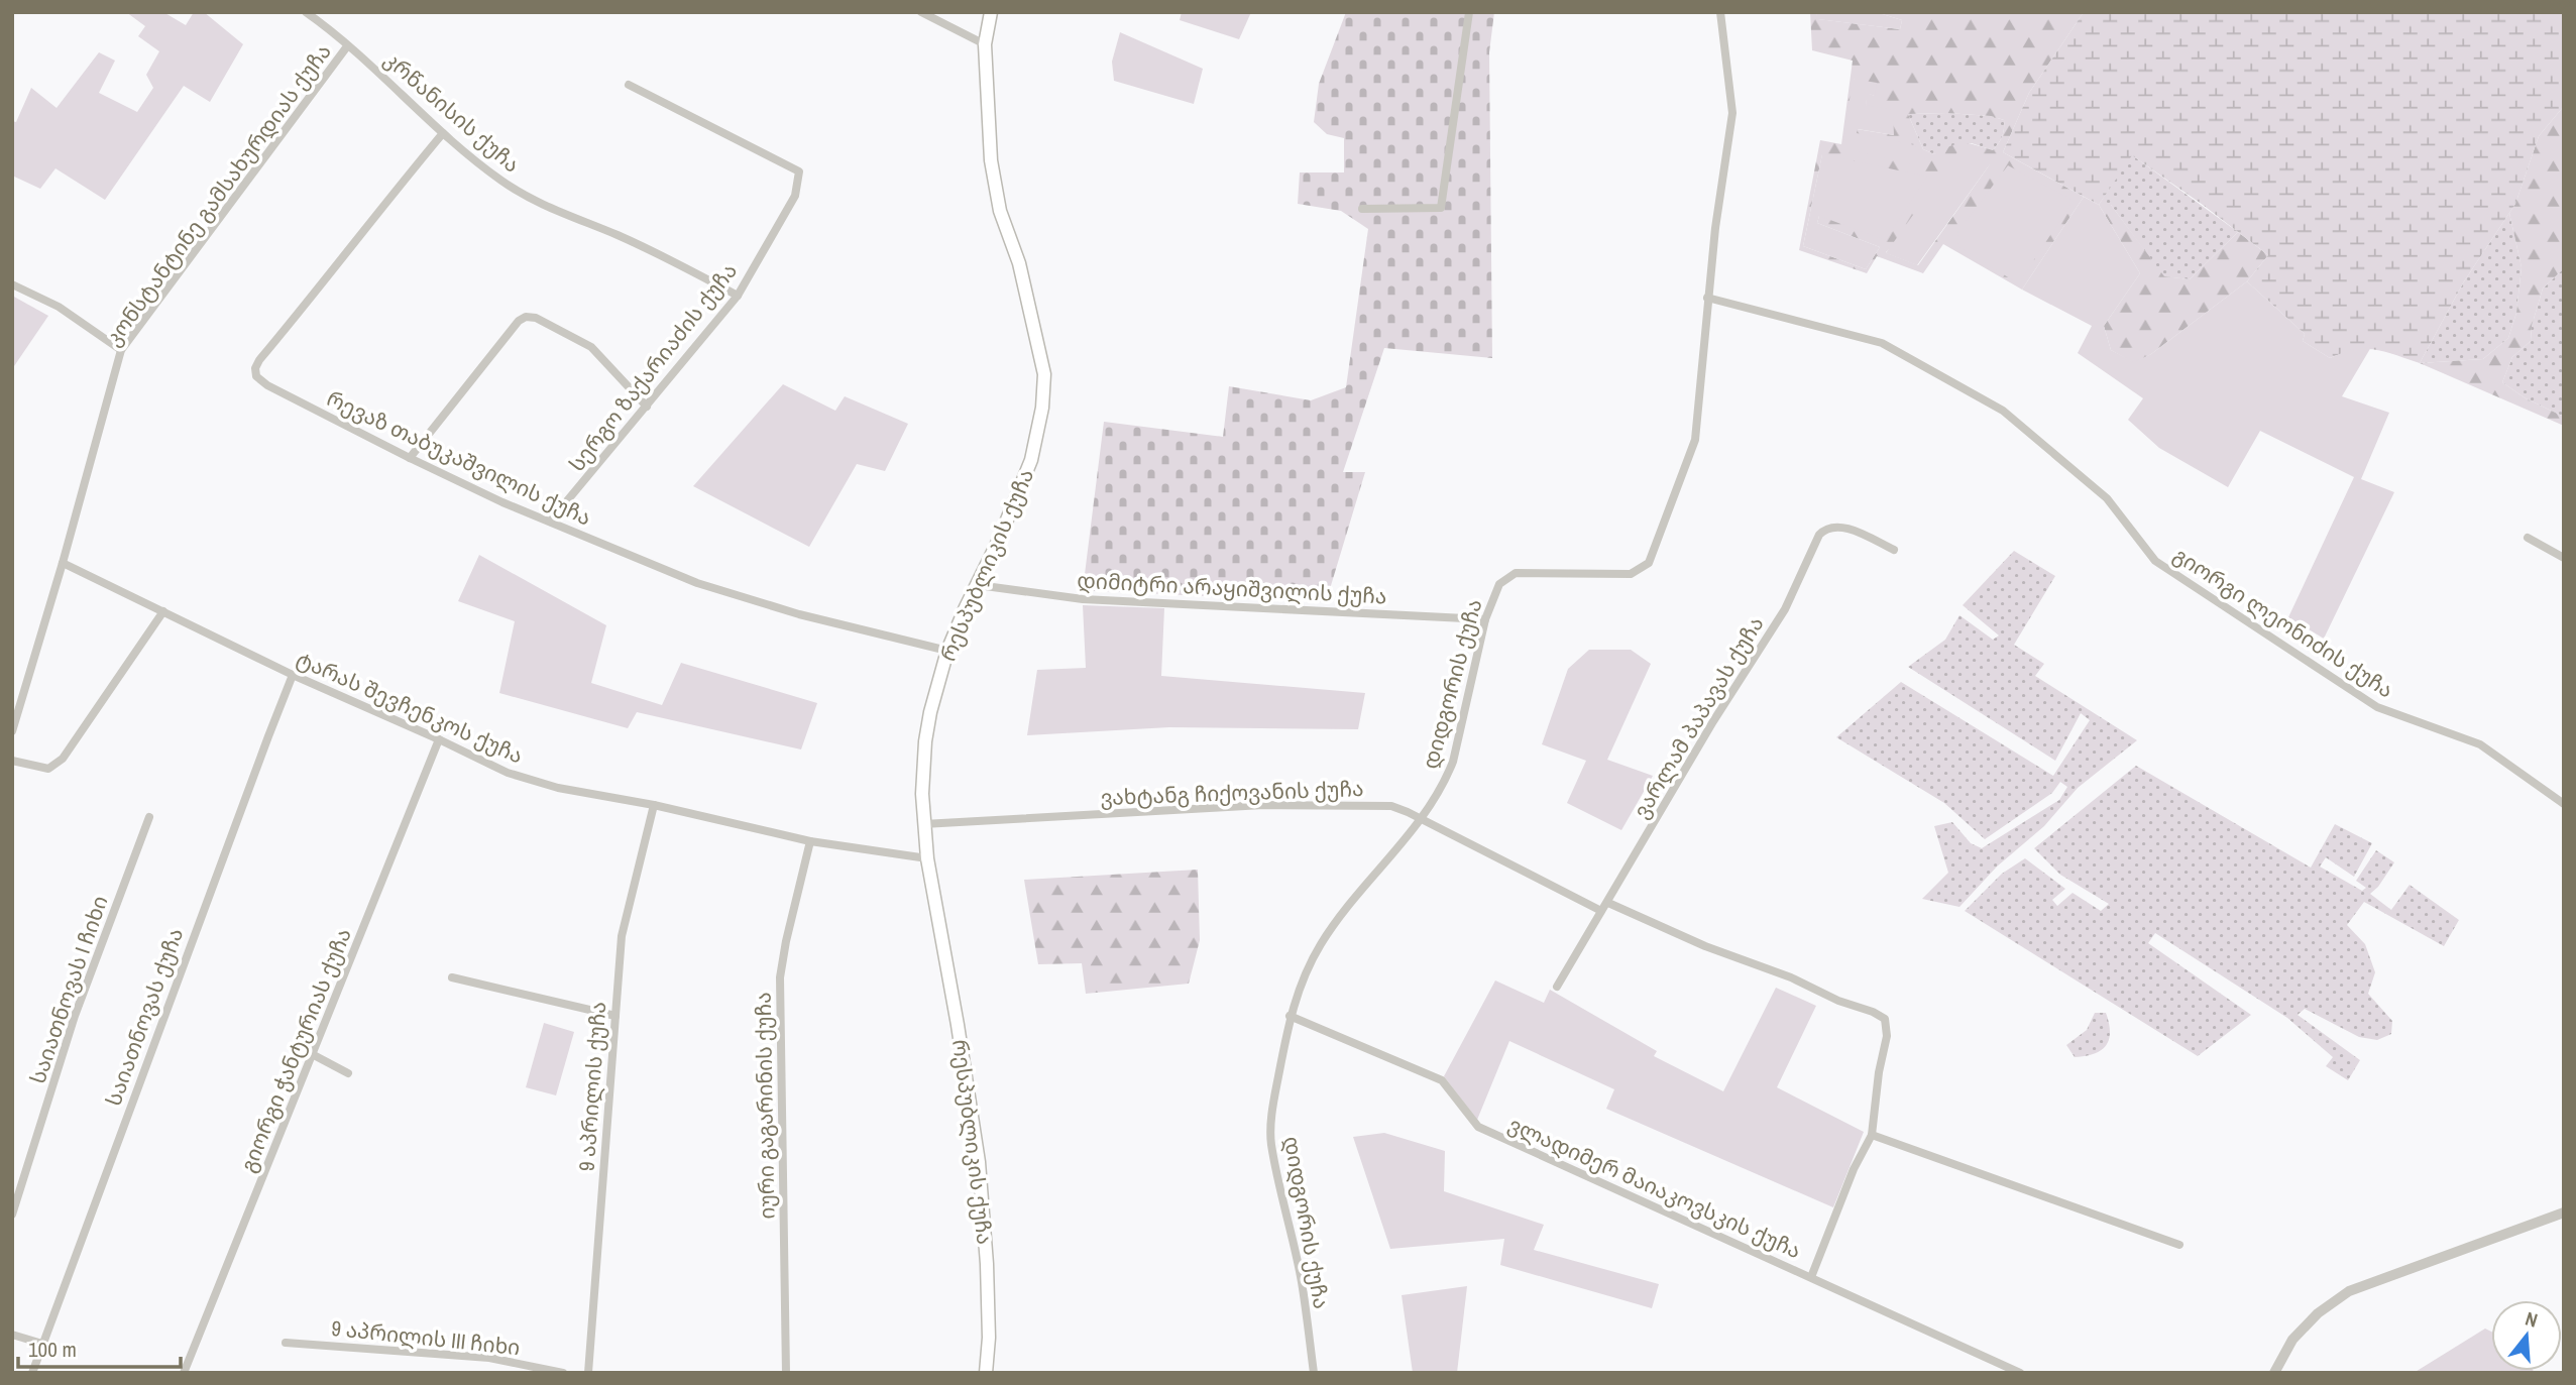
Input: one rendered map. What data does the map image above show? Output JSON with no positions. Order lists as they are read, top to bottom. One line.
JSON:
{"streets":{"main road":["რესპუბლიკის ქუჩა"],"street":["კრწანისის ქუჩა","კონსტანტინე გამსახურდიას ქუჩა","სერგო ზაქარიაძის ქუჩა","რევაზ თაბუკაშვილის ქუჩა","დიმიტრი არაყიშვილის ქუჩა","გიორგი ლეონიძის ქუჩა","დიდგორის ქუჩა","ტარას შევჩენკოს ქუჩა","ვარლამ პაპავას ქუჩა","ვახტანგ ჩიქოვანის ქუჩა","საიათნოვას I ჩიხი","საიათნოვას ქუჩა","გიორგი ჭანტურიას ქუჩა","9 აპრილის ქუჩა","იური გაგარინის ქუჩა","ვლადიმერ მაიაკოვსკის ქუჩა","9 აპრილის III ჩიხი"]},"crossings":[["კრწანისის ქუჩა","კონსტანტინე გამსახურდიას ქუჩა"],["კრწანისის ქუჩა","სერგო ზაქარიაძის ქუჩა"],["კრწანისის ქუჩა","რევაზ თაბუკაშვილის ქუჩა"],["კონსტანტინე გამსახურდიას ქუჩა","ტარას შევჩენკოს ქუჩა"],["სერგო ზაქარიაძის ქუჩა","რევაზ თაბუკაშვილის ქუჩა"],["რევაზ თაბუკაშვილის ქუჩა","რესპუბლიკის ქუჩა"],["რესპუბლიკის ქუჩა","დიმიტრი არაყიშვილის ქუჩა"],["რესპუბლიკის ქუჩა","ტარას შევჩენკოს ქუჩა"],["რესპუბლიკის ქუჩა","ვახტანგ ჩიქოვანის ქუჩა"],["დიმიტრი არაყიშვილის ქუჩა","დიდგორის ქუჩა"],["გიორგი ლეონიძის ქუჩა","დიდგორის ქუჩა"],["დიდგორის ქუჩა","ვახტანგ ჩიქოვანის ქუჩა"],["დიდგორის ქუჩა","ვლადიმერ მაიაკოვსკის ქუჩა"],["ტარას შევჩენკოს ქუჩა","საიათნოვას ქუჩა"],["ტარას შევჩენკოს ქუჩა","გიორგი ჭანტურიას ქუჩა"],["ტარას შევჩენკოს ქუჩა","9 აპრილის ქუჩა"],["ტარას შევჩენკოს ქუჩა","იური გაგარინის ქუჩა"],["ვარლამ პაპავას ქუჩა","ვახტანგ ჩიქოვანის ქუჩა"]],"scale_bar":"100 m","north":"top"}
